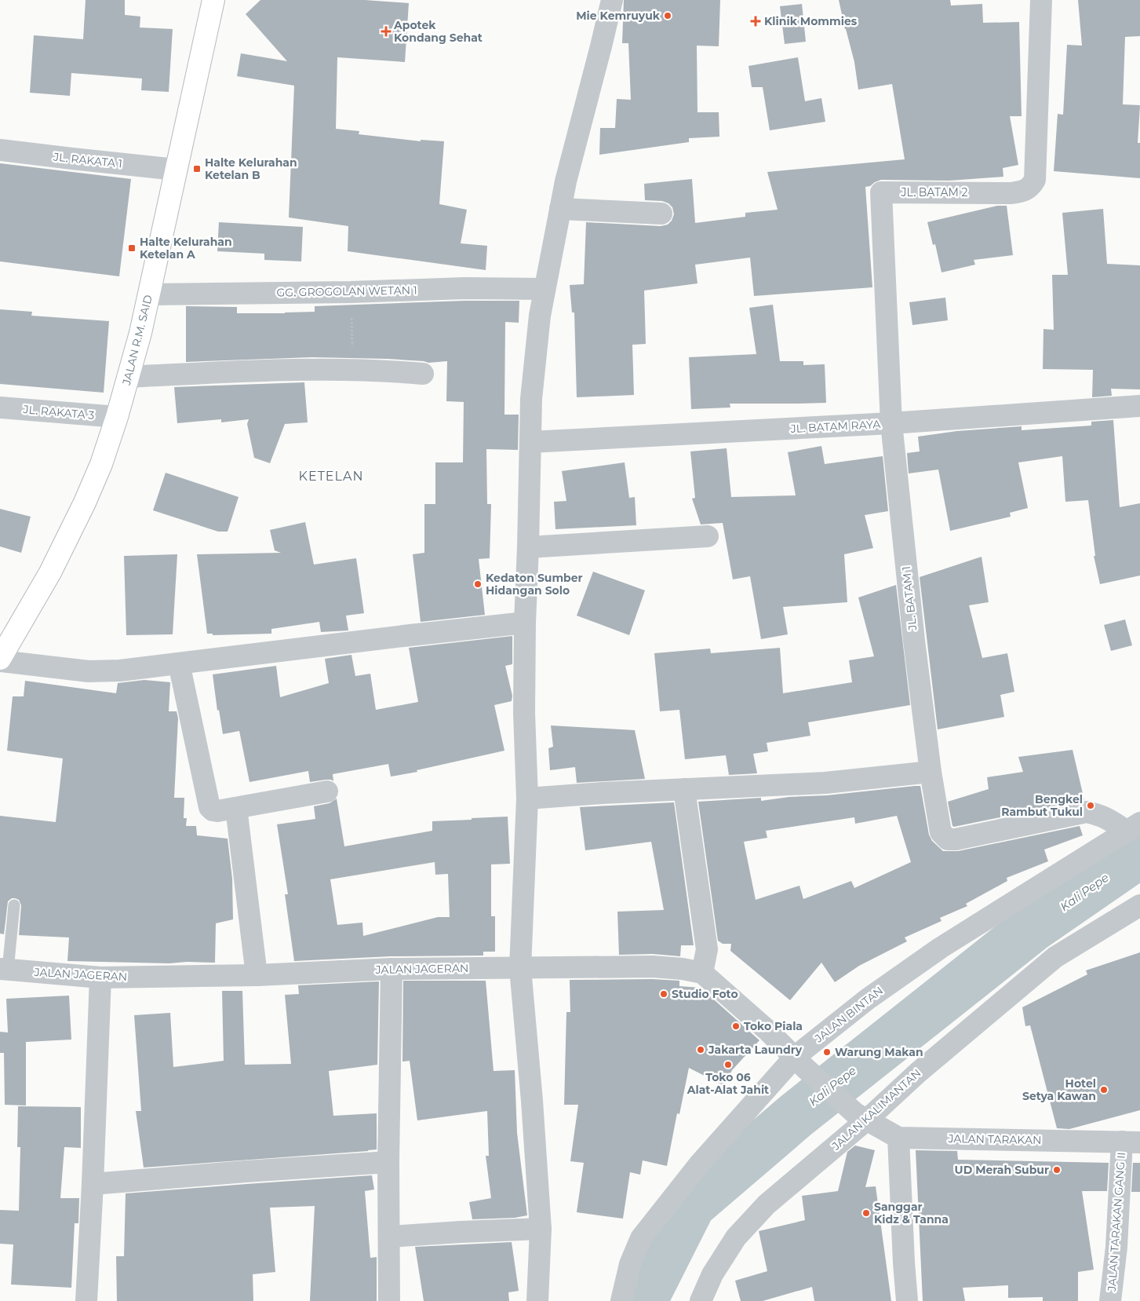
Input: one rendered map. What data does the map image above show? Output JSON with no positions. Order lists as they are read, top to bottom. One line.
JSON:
{"streets":{"main road":["JALAN R.M. SAID"],"street":["JL. RAKATA 1","JL. BATAM 2","GG. GROGOLAN WETAN 1","JL. RAKATA 3","JL. BATAM RAYA","JL. BATAM 1","JALAN JAGERAN","JALAN BINTAN","JALAN KALIMANTAN","JALAN TARAKAN","JALAN TARAKAN GANG II"]},"crossings":[["JL. RAKATA 1","JALAN R.M. SAID"],["JL. BATAM 2","JL. BATAM RAYA"],["JL. BATAM 2","JL. BATAM 1"],["GG. GROGOLAN WETAN 1","JALAN R.M. SAID"],["JALAN R.M. SAID","JL. RAKATA 3"],["JL. BATAM RAYA","JL. BATAM 1"],["JL. BATAM 1","JALAN BINTAN"],["JALAN BINTAN","JALAN TARAKAN"],["JALAN KALIMANTAN","JALAN TARAKAN"],["JALAN TARAKAN","JALAN TARAKAN GANG II"]],"districts":["KETELAN"],"water":["Kali Pepe"],"places":{"other":["Mie Kemruyuk","Kedaton Sumber Hidangan Solo","Bengkel Rambut Tukul","Studio Foto","Toko Piala","Jakarta Laundry","Warung Makan","Toko 06 Alat-Alat Jahit","Hotel Setya Kawan","UD Merah Subur","Sanggar Kidz & Tanna"],"health":["Klinik Mommies","Apotek Kondang Sehat"],"transit":["Halte Kelurahan Ketelan B","Halte Kelurahan Ketelan A"]}}
